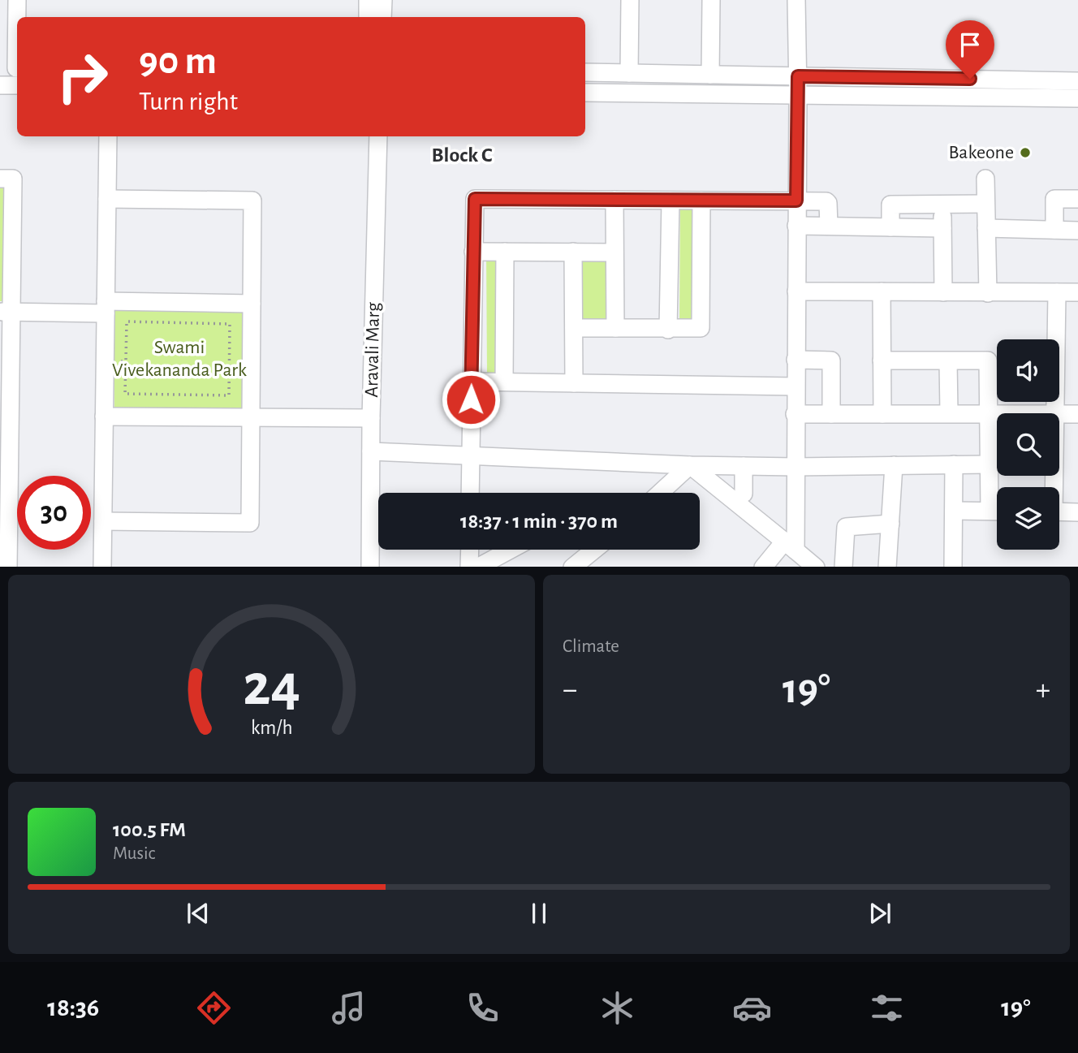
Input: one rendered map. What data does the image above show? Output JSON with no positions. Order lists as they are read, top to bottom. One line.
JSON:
{"streets":{"street":["Aravali Marg"]},"districts":["Block C"],"parks":["Swami Vivekananda Park"],"places":["Bakeone"],"page":{"turn":["90 m","Turn right"],"limit":"30","trip":"18:37 · 1 min · 370 m","tile":"Climate","heat":["−","19°","+"],"song":["100.5 FM","Music"],"tabs":["18:36","19°"],"gauge":["24","km/h"]}}
